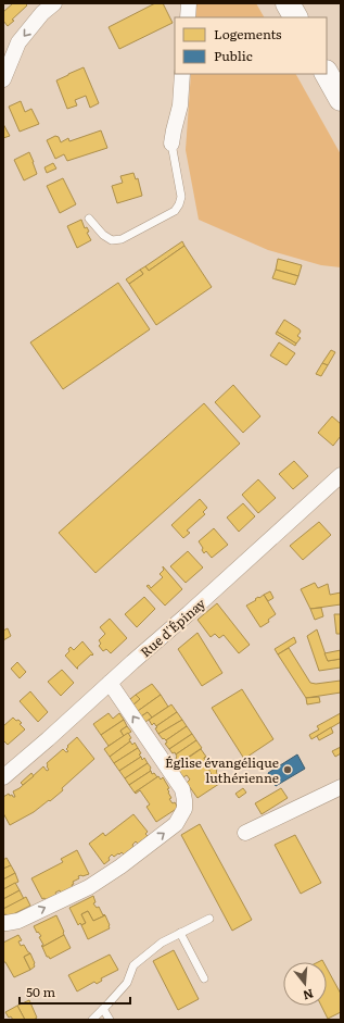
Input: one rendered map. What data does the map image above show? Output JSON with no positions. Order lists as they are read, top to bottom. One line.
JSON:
{"streets":{"street":["Rue d'Épinay"]},"places":["Église évangélique luthérienne"],"legend":["Logements","Public"],"scale_bar":"50 m","north":"bottom"}
